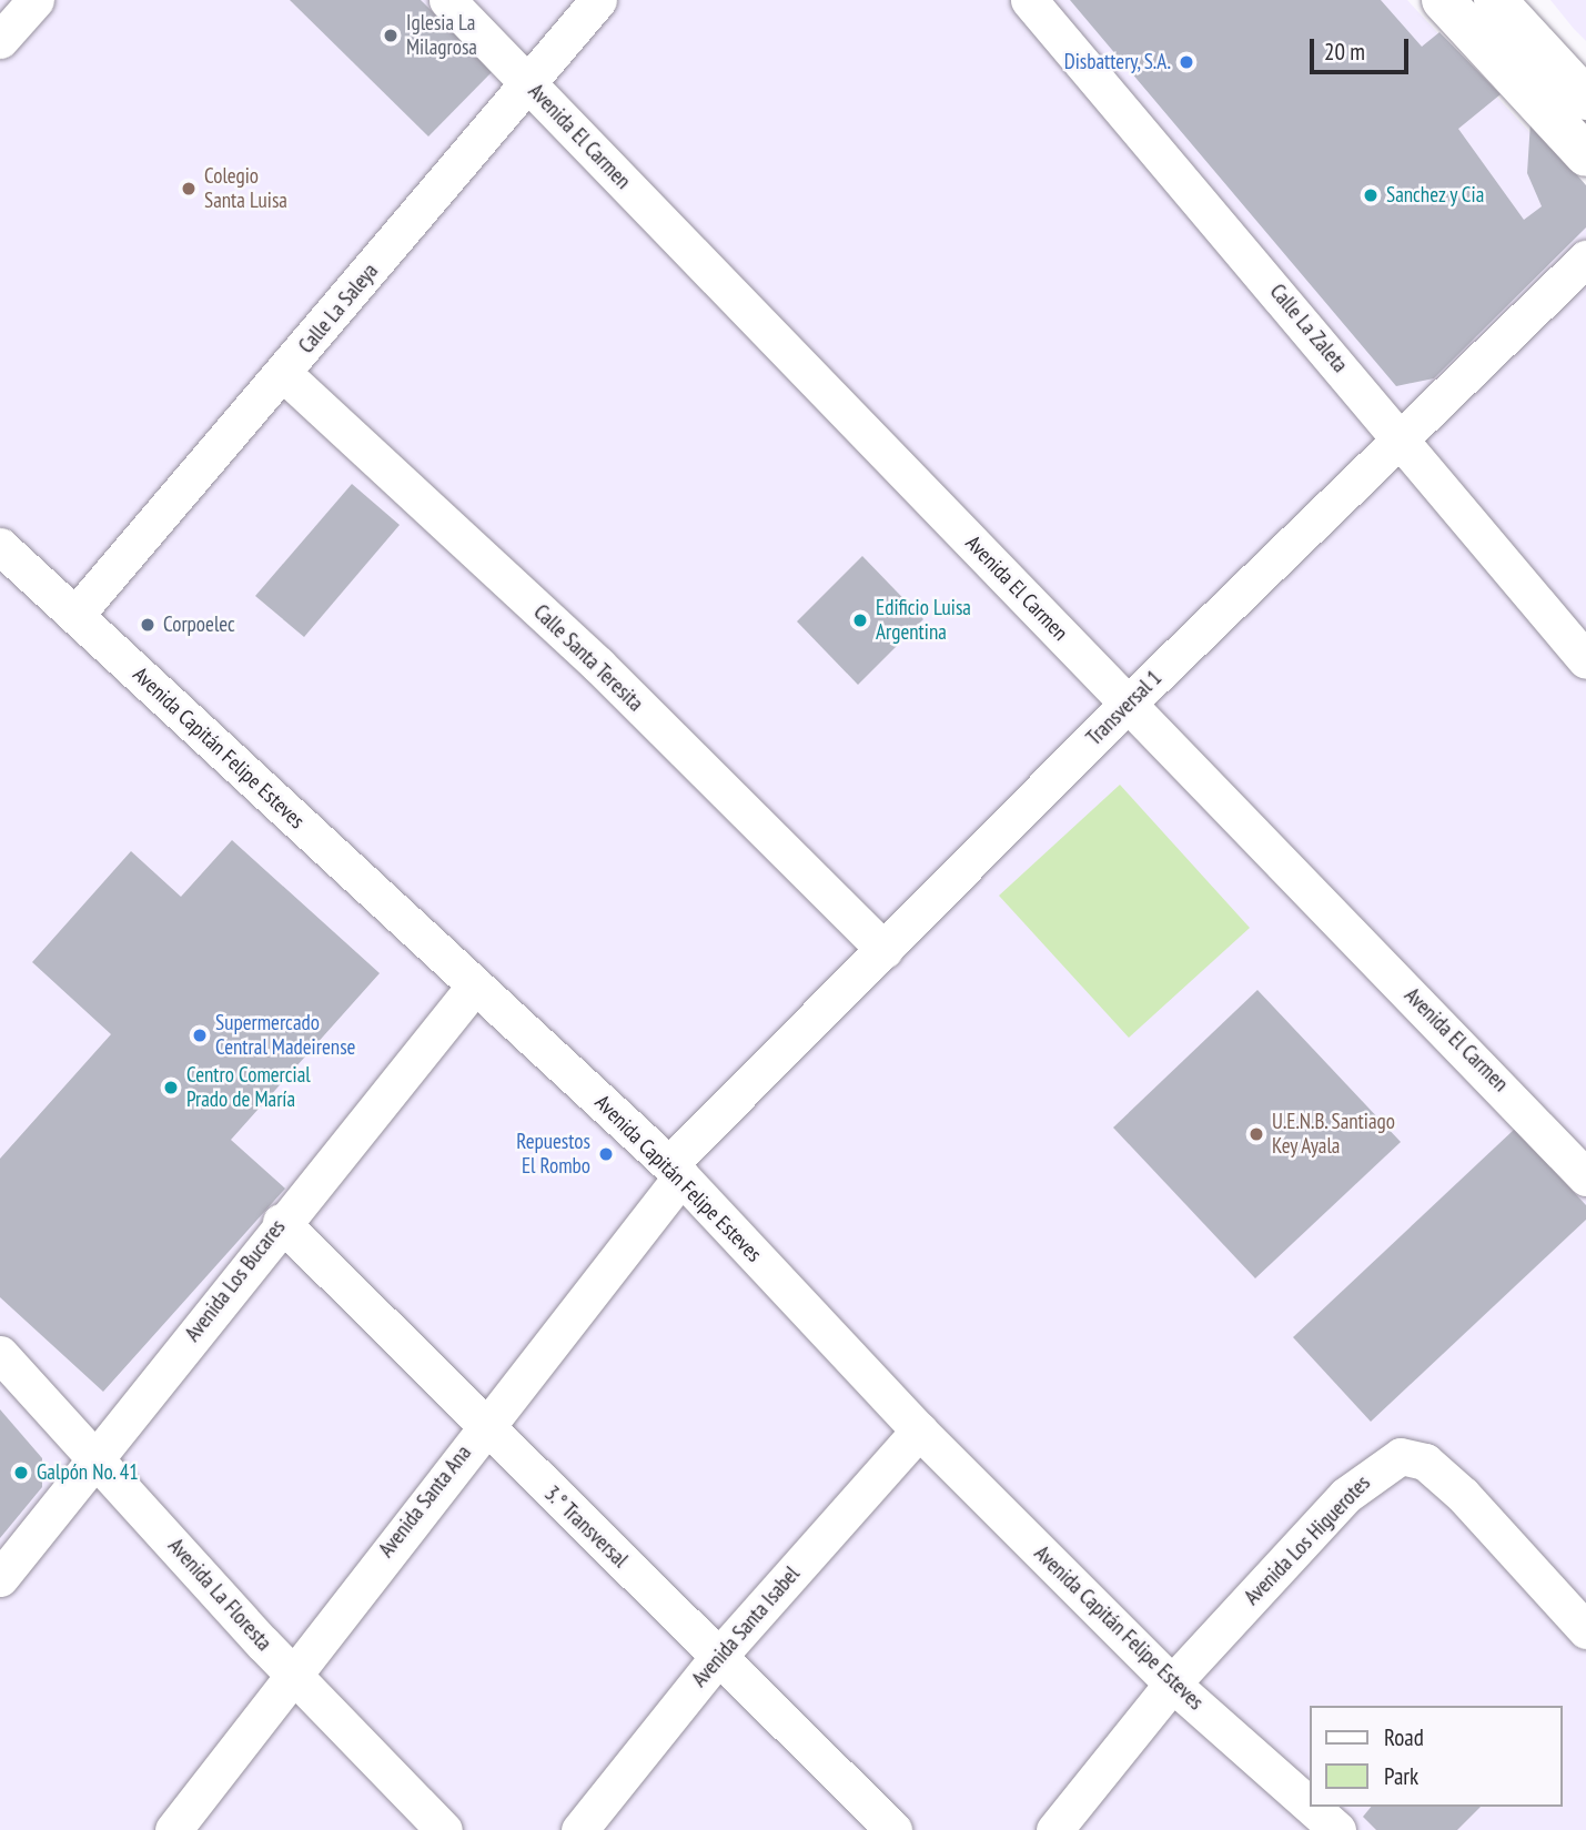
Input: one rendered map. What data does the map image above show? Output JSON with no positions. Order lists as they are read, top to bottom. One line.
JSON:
{"streets":{"street":["Avenida El Carmen","Calle La Saleya","Calle La Zaleta","Calle Santa Teresita","Transversal 1","Avenida Capitán Felipe Esteves","Avenida Los Bucares","Avenida Santa Ana","3.° Transversal","Avenida Los Higuerotes","Avenida La Floresta","Avenida Santa Isabel"]},"crossings":[["Avenida El Carmen","Calle La Saleya"],["Avenida El Carmen","Transversal 1"],["Calle La Saleya","Calle Santa Teresita"],["Calle La Saleya","Avenida Capitán Felipe Esteves"],["Calle La Zaleta","Transversal 1"],["Calle Santa Teresita","Transversal 1"],["Transversal 1","Avenida Capitán Felipe Esteves"],["Transversal 1","Avenida Santa Ana"],["Avenida Capitán Felipe Esteves","Avenida Los Bucares"],["Avenida Capitán Felipe Esteves","Avenida Santa Ana"],["Avenida Capitán Felipe Esteves","Avenida Los Higuerotes"],["Avenida Capitán Felipe Esteves","Avenida Santa Isabel"],["Avenida Los Bucares","3.° Transversal"],["Avenida Los Bucares","Avenida La Floresta"],["Avenida Santa Ana","3.° Transversal"],["Avenida Santa Ana","Avenida La Floresta"],["3.° Transversal","Avenida Santa Isabel"]],"places":["Iglesia La Milagrosa","Disbattery, S.A.","Colegio Santa Luisa","Sanchez y Cia","Edificio Luisa Argentina","Corpoelec","Supermercado Central Madeirense","Centro Comercial Prado de María","U.E.N.B. Santiago Key Ayala","Repuestos El Rombo","Galpón No. 41"],"legend":["Road","Park"],"scale_bar":"20 m"}
